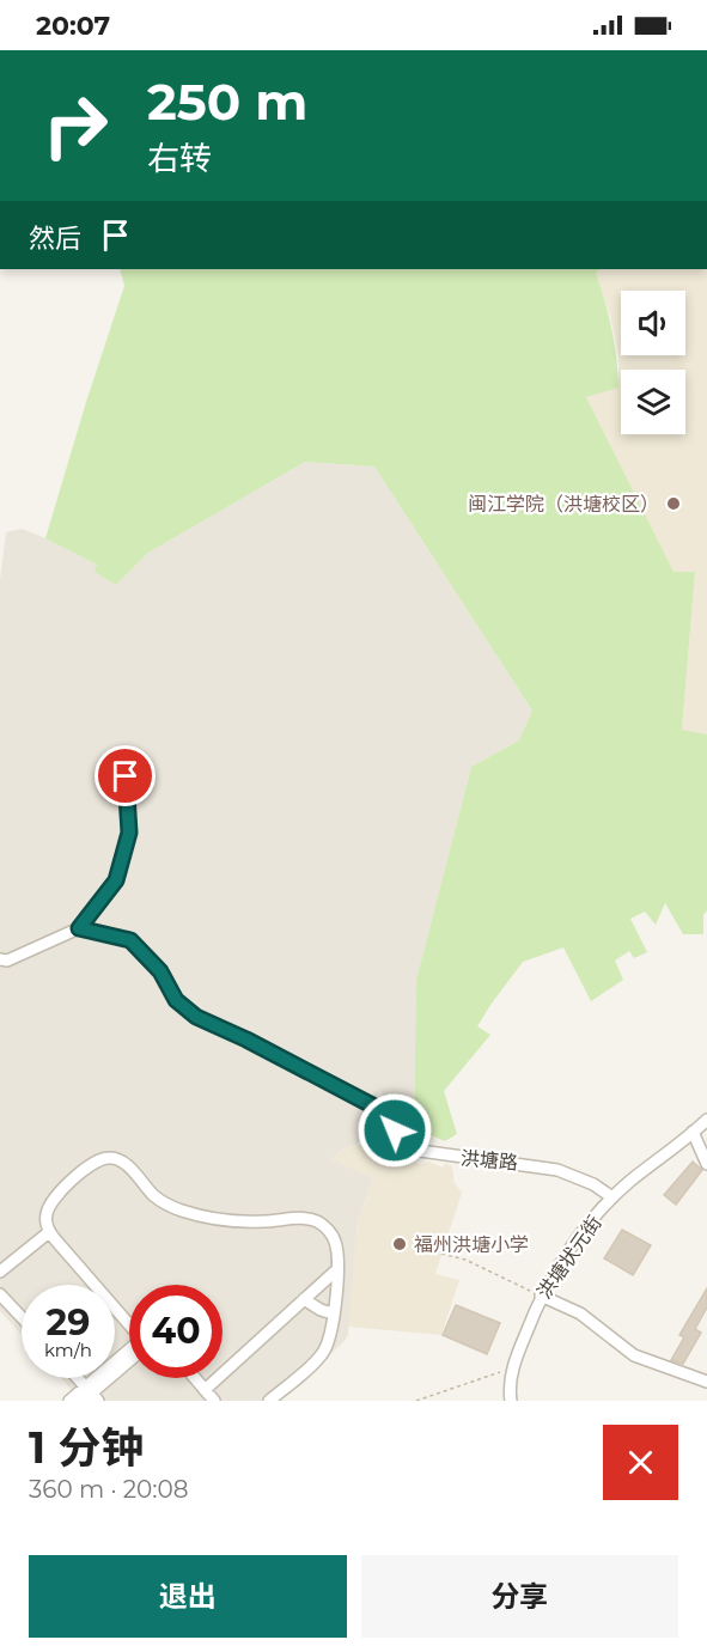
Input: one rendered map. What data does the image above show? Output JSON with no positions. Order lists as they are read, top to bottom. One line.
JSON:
{"streets":{"street":["洪塘路","洪塘状元街"]},"crossings":[["洪塘路","洪塘状元街"]],"places":["闽江学院（洪塘校区）","福州洪塘小学"],"page":{"status":"20:07","turn":["250 m","右转"],"then":"然后","speed":"29 km/h","limit":"40","heading":["1 分钟","360 m · 20:08"],"buttons":["退出","分享"]}}
